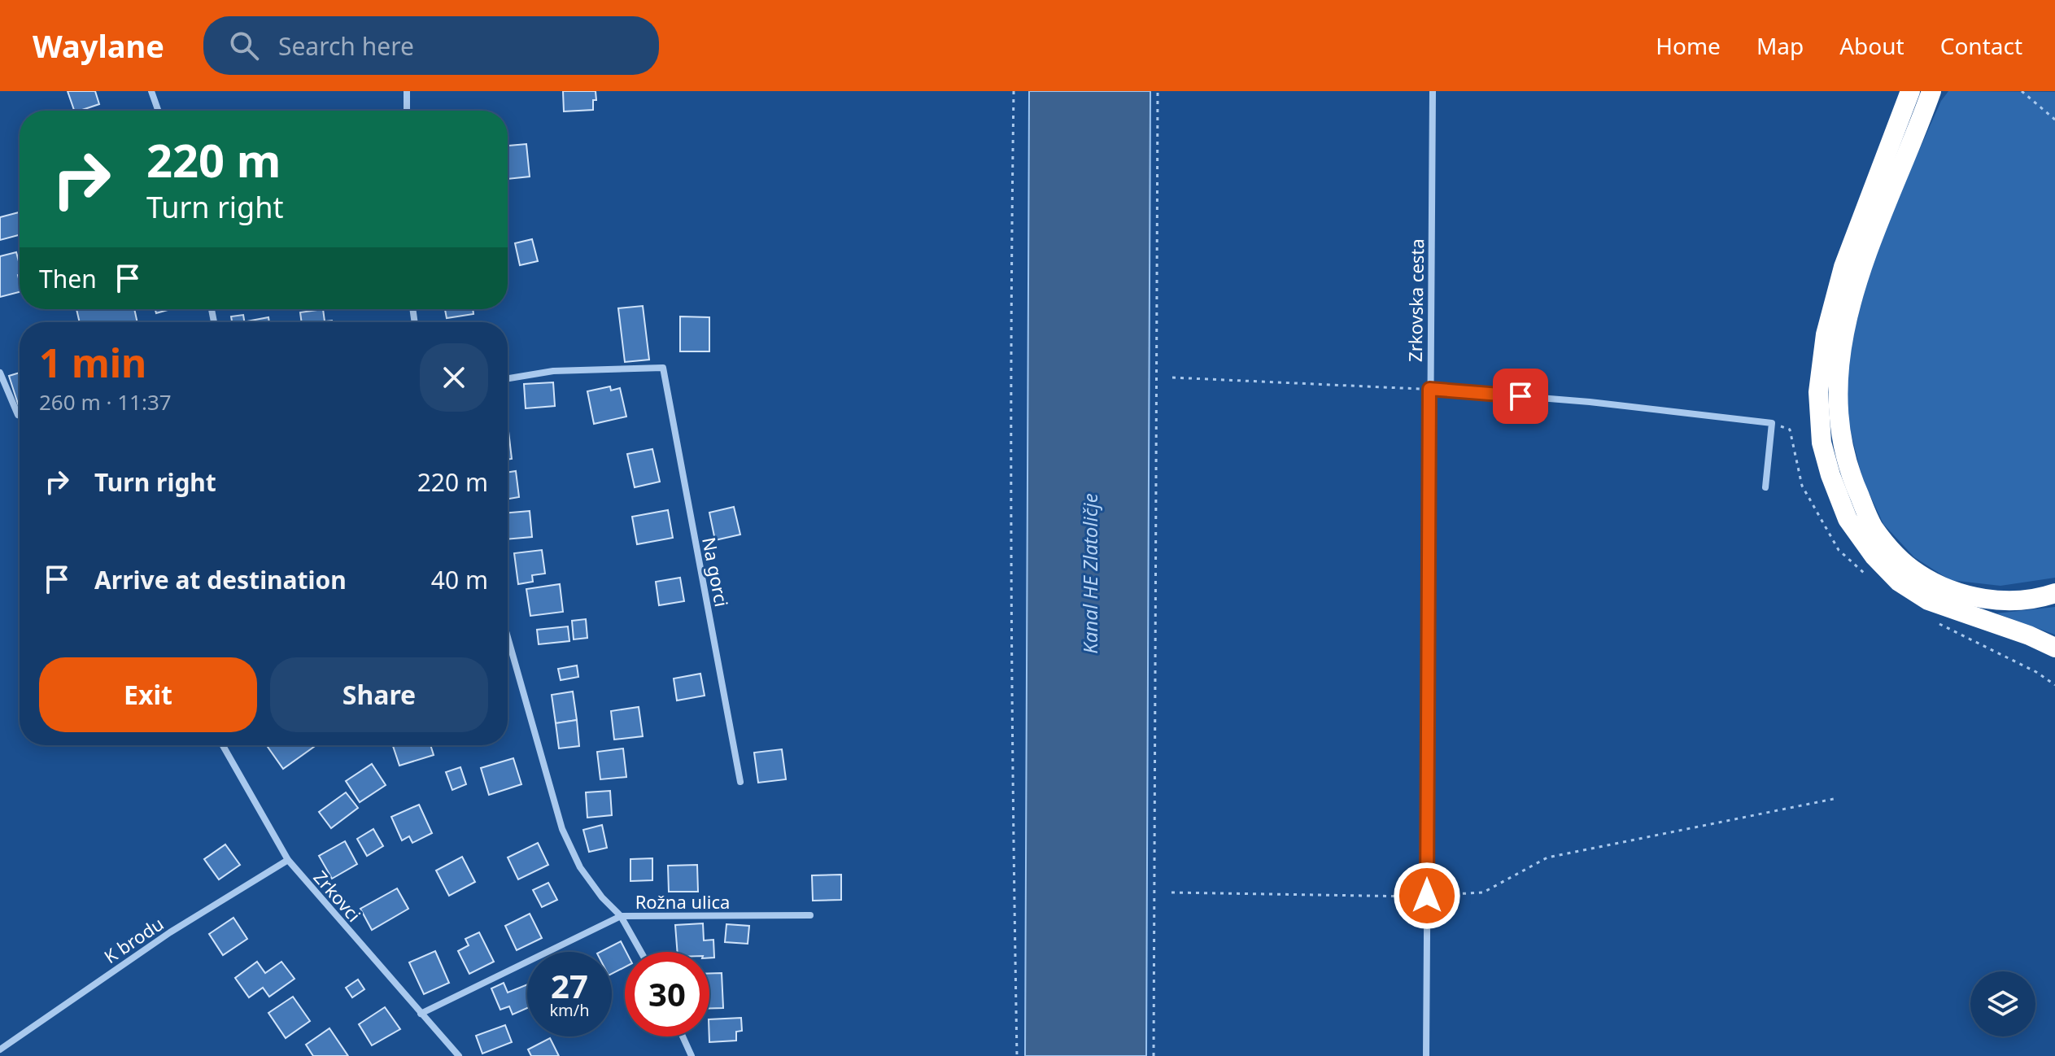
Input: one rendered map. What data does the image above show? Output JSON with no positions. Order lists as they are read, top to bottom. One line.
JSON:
{"streets":{"street":["Zrkovska cesta","Na gorci","Zrkovci","Rožna ulica","K brodu"]},"crossings":[["Zrkovci","Rožna ulica"],["Zrkovci","K brodu"]],"water":["Kanal HE Zlatoličje"],"page":{"header":"Waylane","search":"Search here","nav":["Home","Map","About","Contact"],"turn":["220 m","Turn right"],"then":"Then","heading":["1 min","260 m · 11:37"],"list":[{"name":"Turn right","value":"220 m"},{"name":"Arrive at destination","value":"40 m"}],"buttons":["Exit","Share"],"speed":"27 km/h","limit":"30"}}
